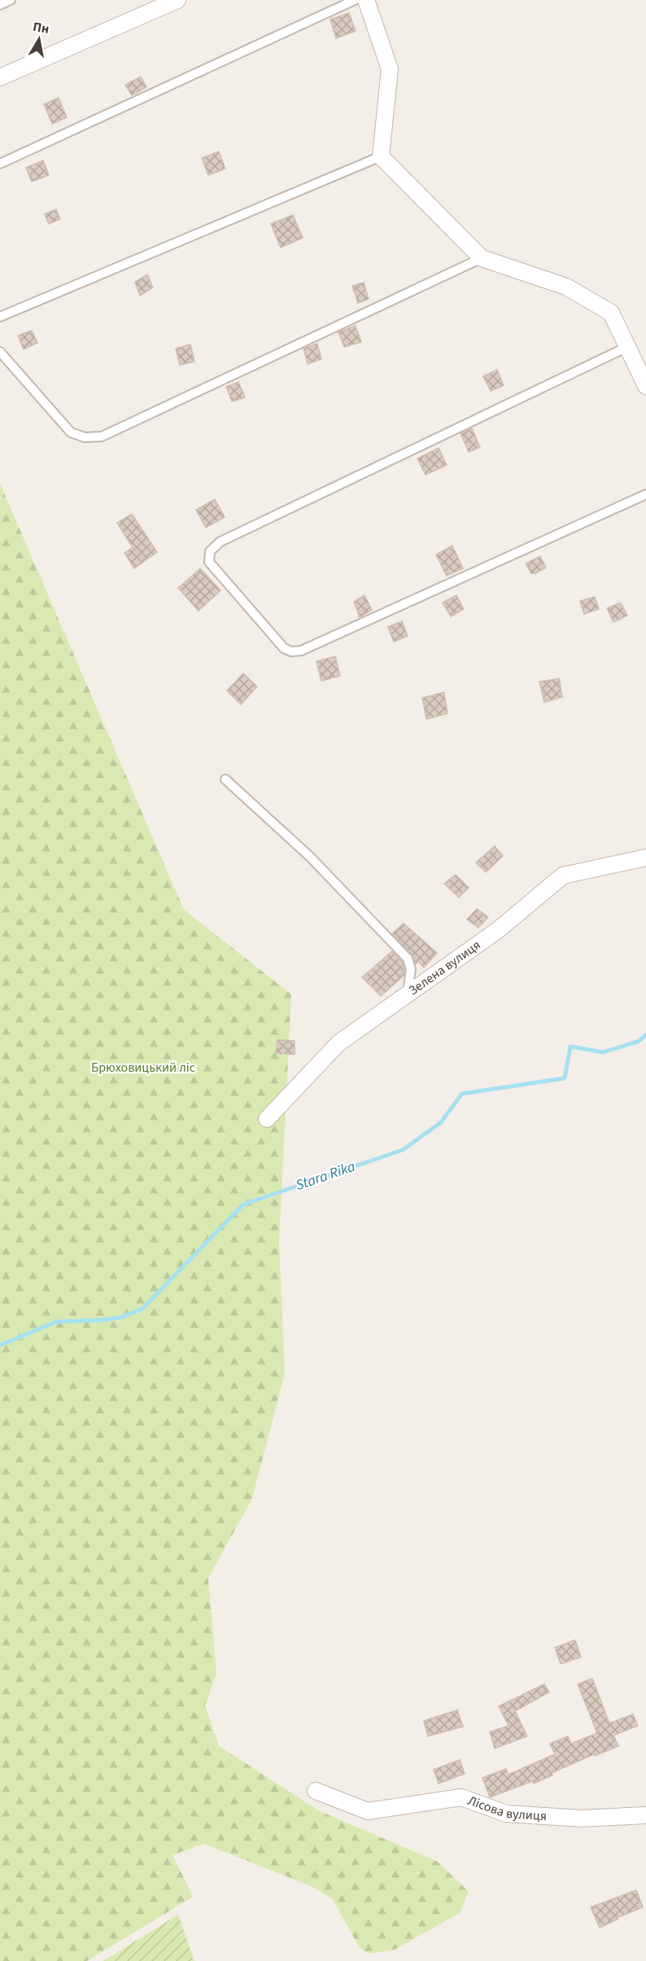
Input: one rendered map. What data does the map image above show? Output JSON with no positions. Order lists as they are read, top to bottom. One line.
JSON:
{"streets":{"street":["Зелена вулиця","Лісова вулиця"]},"water":["Stara Rika"],"parks":["Брюховицький ліс"],"north":"top"}
